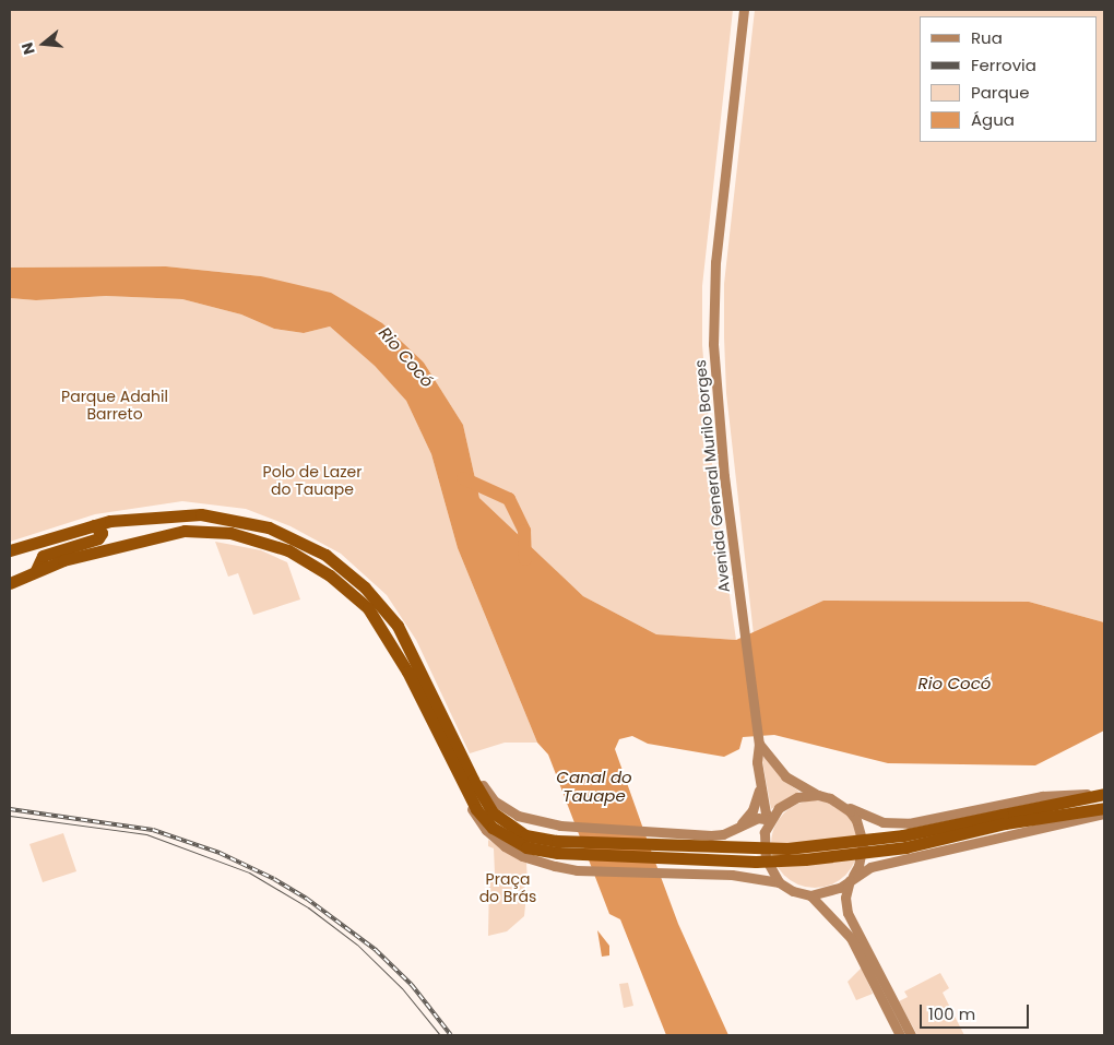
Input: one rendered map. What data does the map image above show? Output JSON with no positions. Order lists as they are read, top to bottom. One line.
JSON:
{"streets":{"main road":["Avenida General Murilo Borges"]},"water":["Rio Cocó","Canal do Tauape"],"parks":["Parque Adahil Barreto","Polo de Lazer do Tauape","Praça do Brás"],"legend":["Rua","Ferrovia","Parque","Água"],"scale_bar":"100 m","north":"left"}
